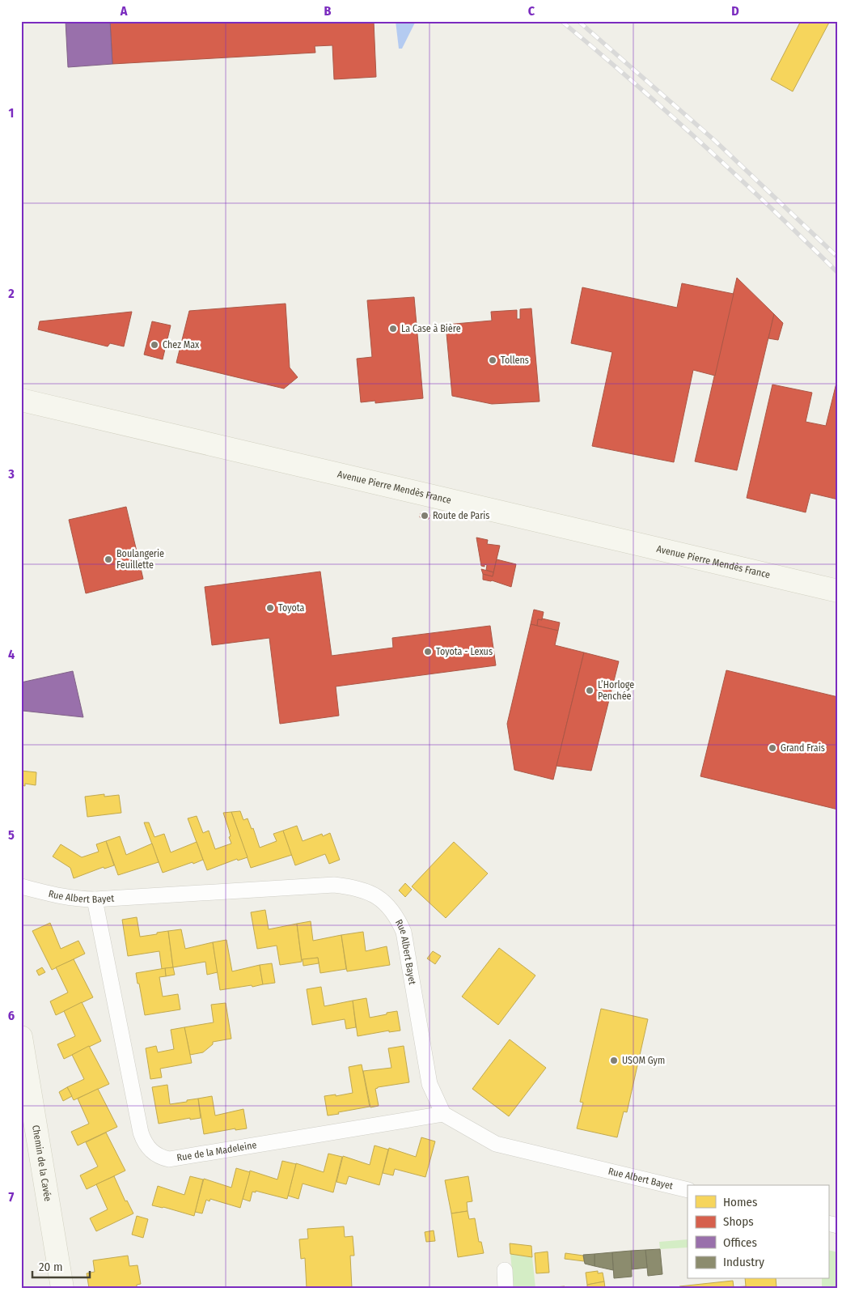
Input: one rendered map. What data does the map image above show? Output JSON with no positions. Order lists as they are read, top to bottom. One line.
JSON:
{"streets":{"main road":["Avenue Pierre Mendès France","Chemin de la Cavée"],"street":["Rue Albert Bayet","Rue de la Madeleine"]},"crossings":[["Rue Albert Bayet","Rue de la Madeleine"]],"places":["La Case à Bière","Chez Max","Tollens","Route de Paris","Boulangerie Feuillette","Toyota","Toyota - Lexus","L’Horloge Penchée","Grand Frais","USOM Gym"],"legend":["Homes","Shops","Offices","Industry"],"scale_bar":"20 m","grid":{"columns":["A","B","C","D"],"rows":["1","2","3","4","5","6","7"]}}
